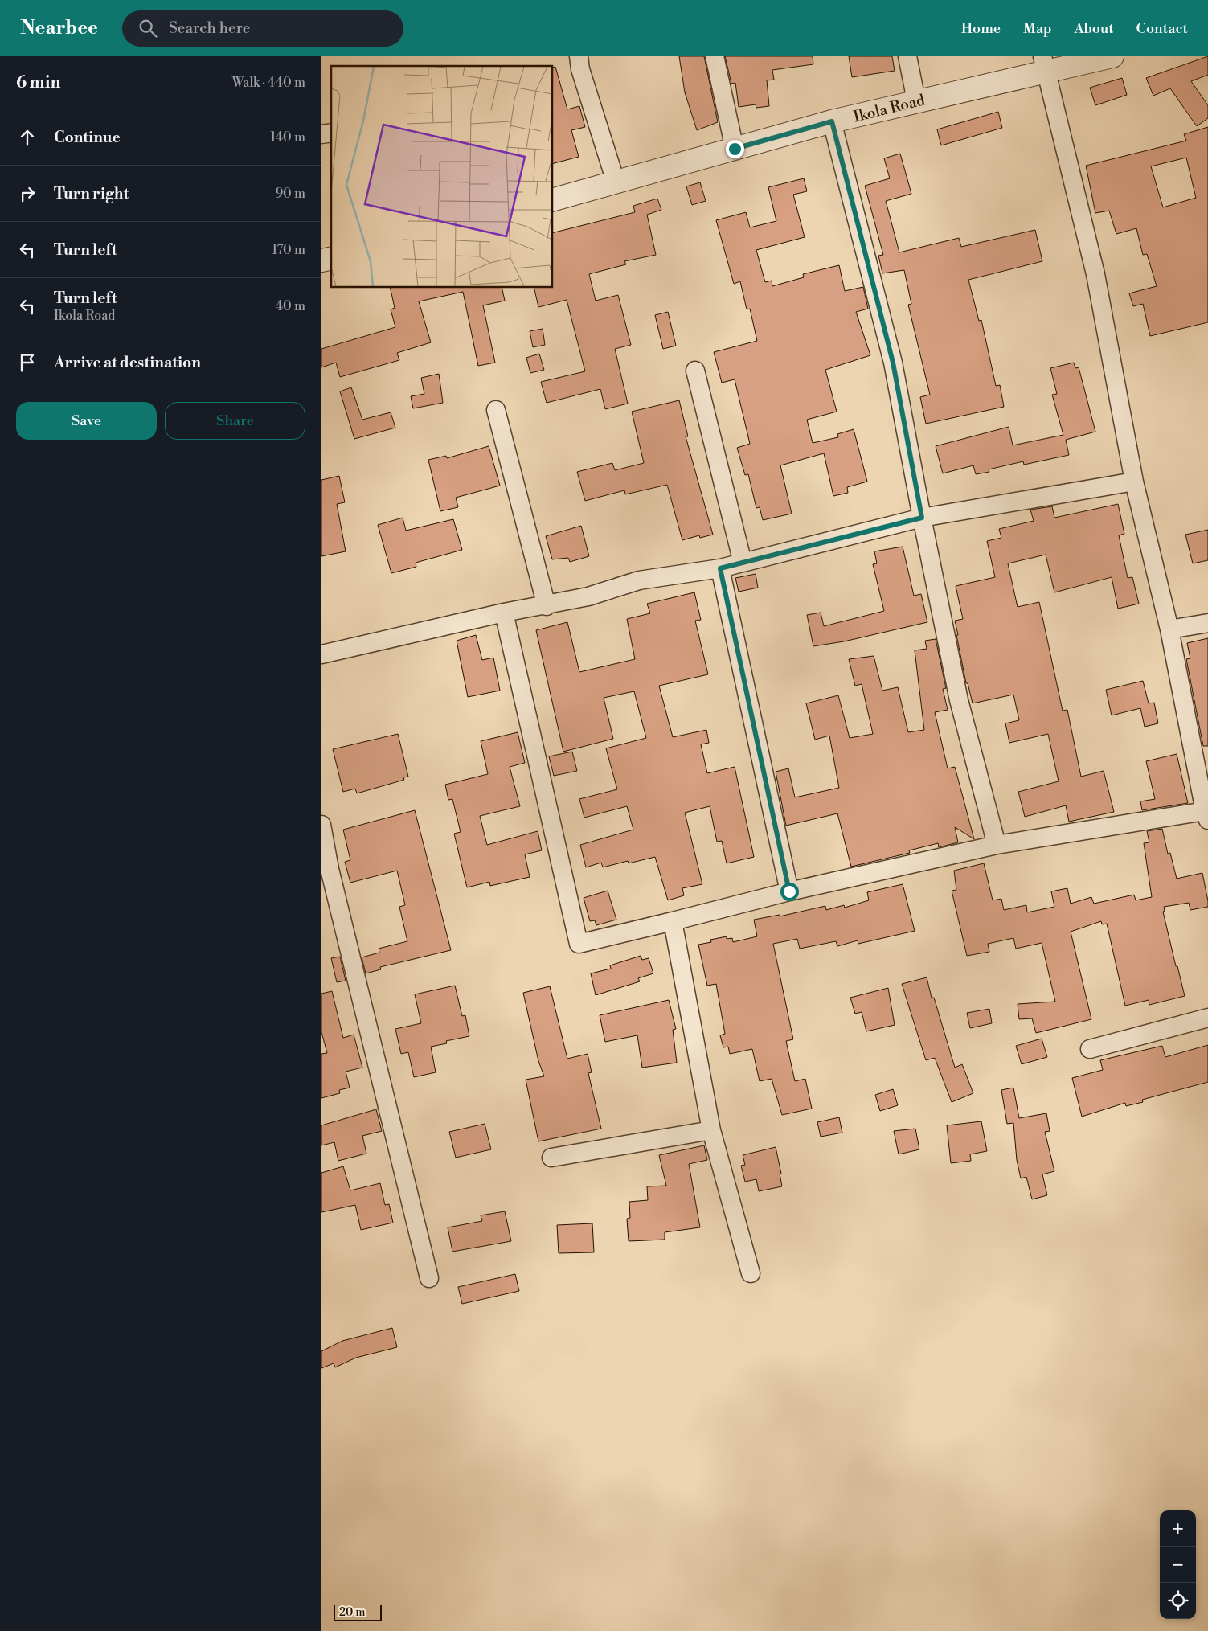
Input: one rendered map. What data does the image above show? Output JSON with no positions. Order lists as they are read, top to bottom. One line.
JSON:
{"streets":{"street":["Ikola Road"]},"scale_bar":"20 m","page":{"header":"Nearbee","search":"Search here","nav":["Home","Map","About","Contact"],"heading":["6 min","Walk · 440 m"],"list":[["Continue","140 m"],["Turn right","90 m"],["Turn left","170 m"],["Turn left","Ikola Road","40 m"],"Arrive at destination"],"buttons":["Save","Share"],"map_buttons":["+","−"],"scale":"20 m"}}
